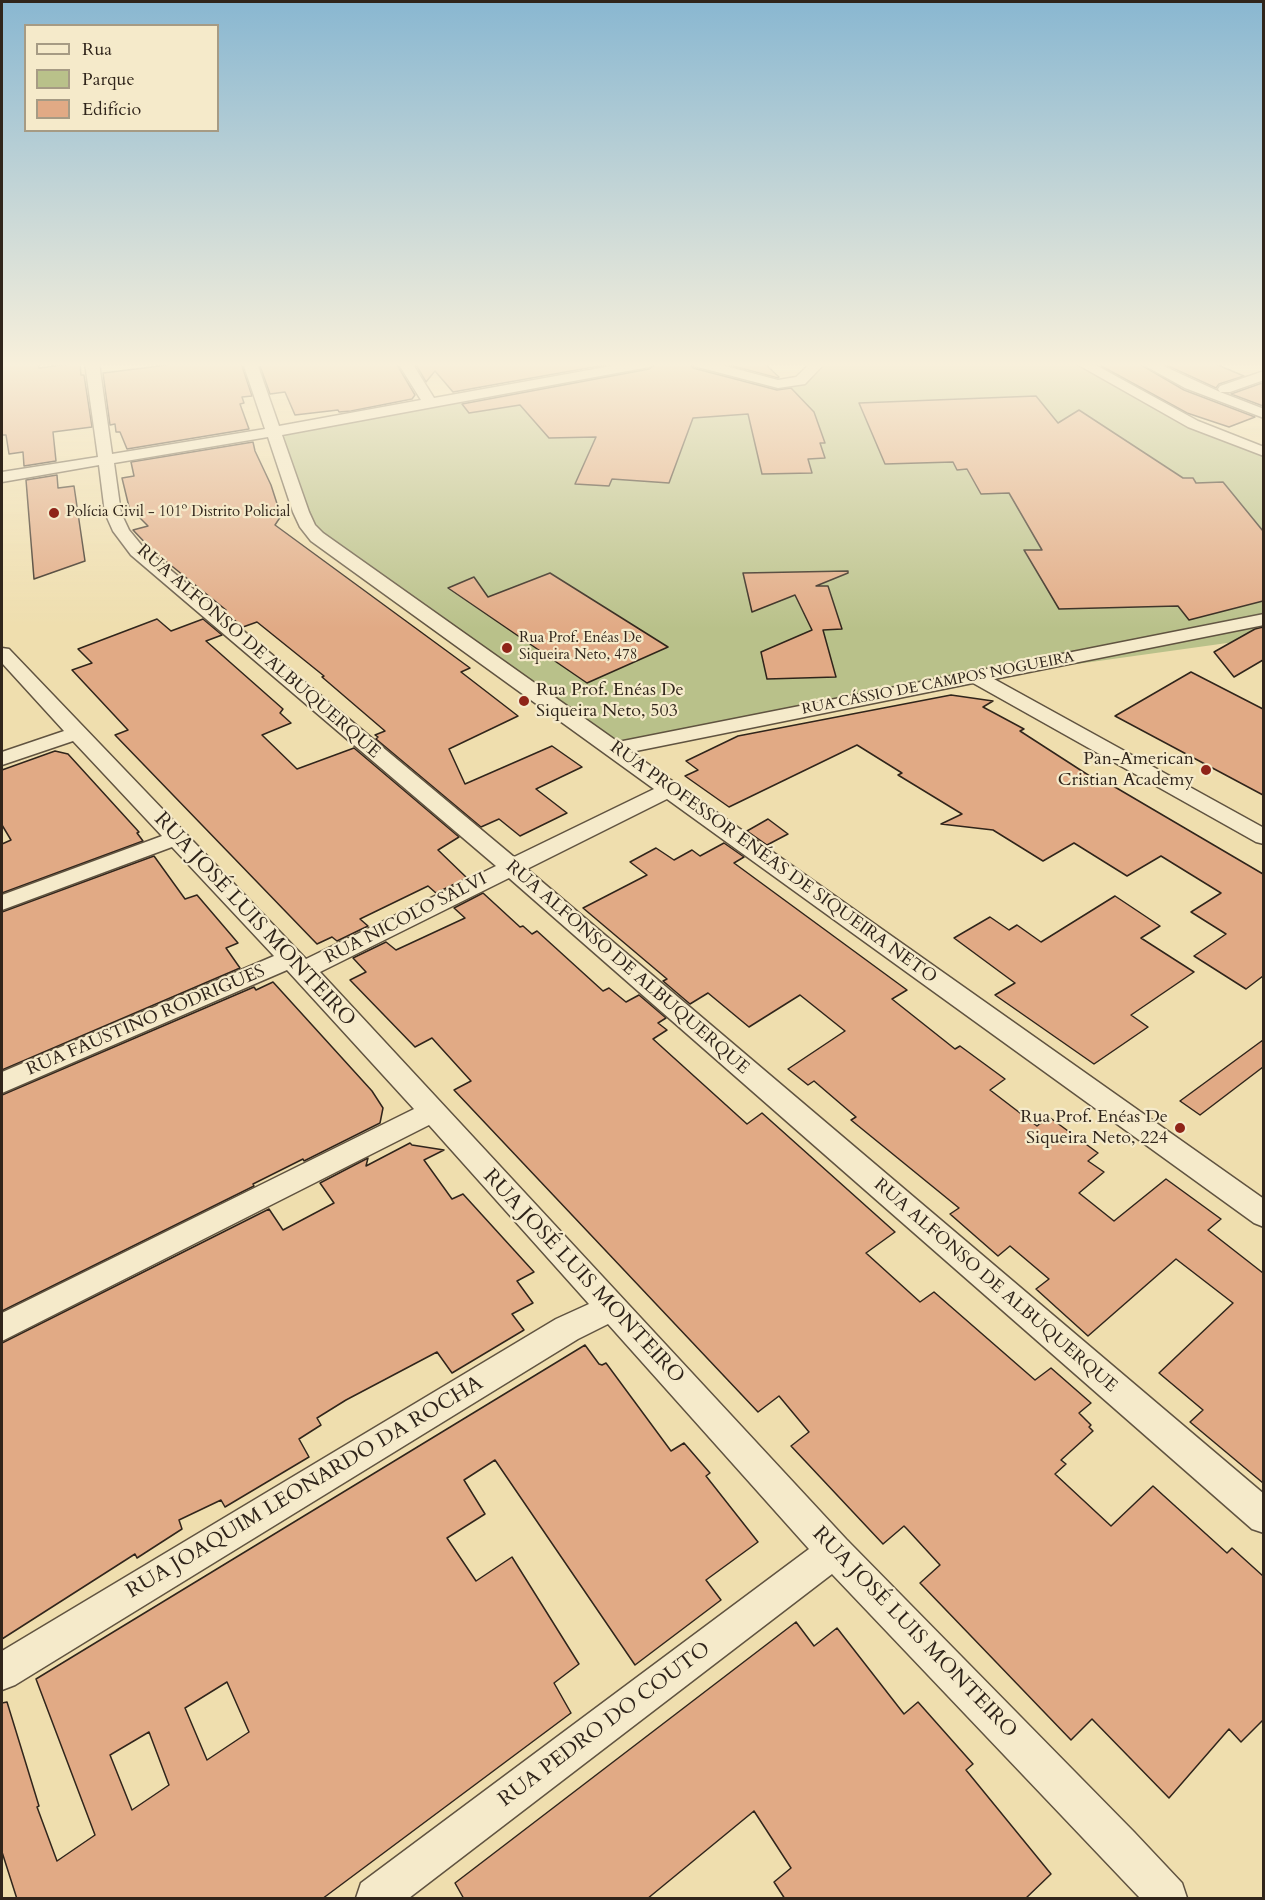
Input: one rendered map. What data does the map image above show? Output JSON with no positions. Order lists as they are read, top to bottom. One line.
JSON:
{"streets":{"street":["RUA ALFONSO DE ALBUQUERQUE","RUA CÁSSIO DE CAMPOS NOGUEIRA","RUA PROFESSOR ENÉAS DE SIQUEIRA NETO","RUA NICOLO SALVI","RUA JOSÉ LUIS MONTEIRO","RUA FAUSTINO RODRIGUES","RUA JOAQUIM LEONARDO DA ROCHA","RUA PEDRO DO COUTO"]},"crossings":[["RUA ALFONSO DE ALBUQUERQUE","RUA NICOLO SALVI"],["RUA CÁSSIO DE CAMPOS NOGUEIRA","RUA PROFESSOR ENÉAS DE SIQUEIRA NETO"],["RUA PROFESSOR ENÉAS DE SIQUEIRA NETO","RUA NICOLO SALVI"],["RUA NICOLO SALVI","RUA JOSÉ LUIS MONTEIRO"],["RUA NICOLO SALVI","RUA FAUSTINO RODRIGUES"],["RUA JOSÉ LUIS MONTEIRO","RUA FAUSTINO RODRIGUES"],["RUA JOSÉ LUIS MONTEIRO","RUA JOAQUIM LEONARDO DA ROCHA"],["RUA JOSÉ LUIS MONTEIRO","RUA PEDRO DO COUTO"]],"places":["Polícia Civil - 101º Distrito Policial","Rua Prof. Enéas De Siqueira Neto, 478","Rua Prof. Enéas De Siqueira Neto, 503","Pan-American Cristian Academy","Rua Prof. Enéas De Siqueira Neto, 224"],"legend":["Rua","Parque","Edifício"]}
